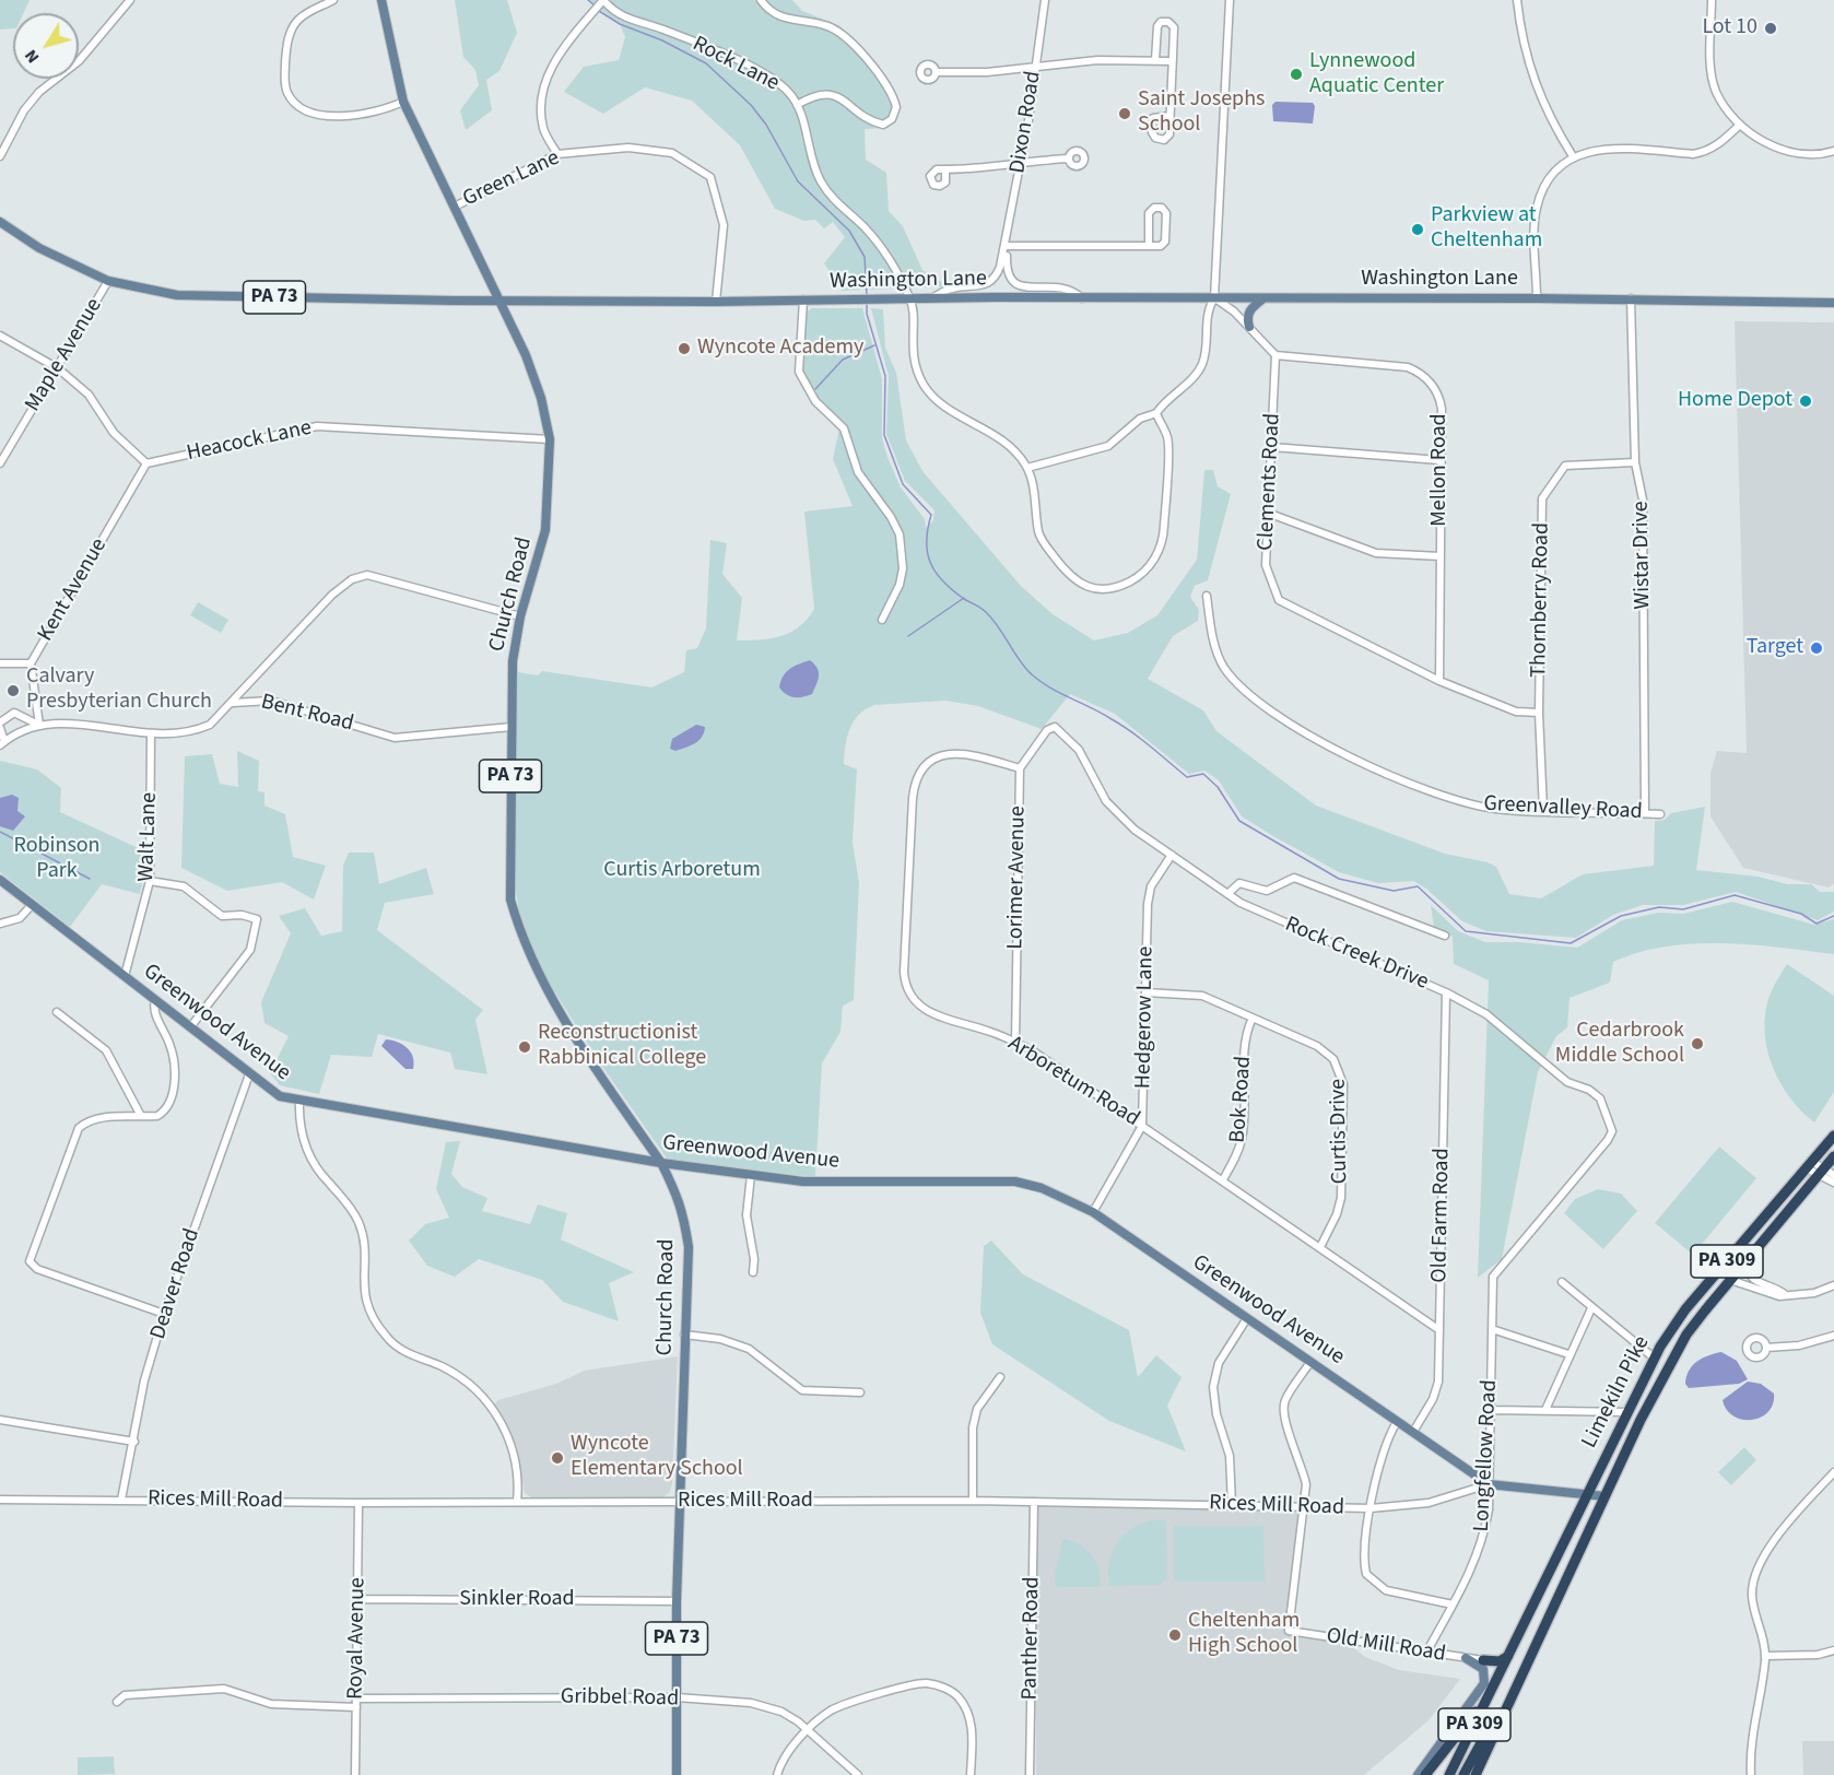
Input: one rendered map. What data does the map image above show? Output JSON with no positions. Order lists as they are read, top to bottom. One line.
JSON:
{"streets":{"highway":["PA 309","Limekiln Pike"],"main road":["Washington Lane","PA 73","Church Road","Greenwood Avenue"],"street":["Rock Lane","Dixon Road","Green Lane","Maple Avenue","Heacock Lane","Mellon Road","Clements Road","Wistar Drive","Kent Avenue","Thornberry Road","Bent Road","Greenvalley Road","Walt Lane","Lorimer Avenue","Rock Creek Drive","Hedgerow Lane","Arboretum Road","Bok Road","Curtis Drive","Old Farm Road","Deaver Road","Longfellow Road","Rices Mill Road","Sinkler Road","Royal Avenue","Panther Road","Old Mill Road","Gribbel Road"]},"crossings":[["Rock Lane","Washington Lane"],["Dixon Road","Washington Lane"],["Green Lane","Washington Lane"],["Green Lane","Church Road"],["Washington Lane","Maple Avenue"],["Washington Lane","Wistar Drive"],["Washington Lane","Church Road"],["Heacock Lane","Kent Avenue"],["Heacock Lane","Church Road"],["Mellon Road","Clements Road"],["Clements Road","Thornberry Road"],["Wistar Drive","Thornberry Road"],["Wistar Drive","Greenvalley Road"],["Kent Avenue","Bent Road"],["Church Road","Bent Road"],["Church Road","Greenwood Avenue"],["Church Road","Rices Mill Road"],["Church Road","Sinkler Road"],["Church Road","Gribbel Road"],["Thornberry Road","Greenvalley Road"],["Bent Road","Walt Lane"],["Walt Lane","Greenwood Avenue"],["Lorimer Avenue","Rock Creek Drive"],["Lorimer Avenue","Arboretum Road"],["Rock Creek Drive","Hedgerow Lane"],["Rock Creek Drive","Arboretum Road"],["Rock Creek Drive","Old Farm Road"],["Rock Creek Drive","Longfellow Road"],["Hedgerow Lane","Greenwood Avenue"],["Hedgerow Lane","Arboretum Road"],["Hedgerow Lane","Curtis Drive"],["Greenwood Avenue","Old Farm Road"],["Greenwood Avenue","Deaver Road"],["Greenwood Avenue","Limekiln Pike"],["Greenwood Avenue","Longfellow Road"],["Greenwood Avenue","Rices Mill Road"],["Arboretum Road","Bok Road"],["Arboretum Road","Curtis Drive"],["Arboretum Road","Old Farm Road"],["Bok Road","Curtis Drive"],["PA 309","Limekiln Pike"],["Deaver Road","Rices Mill Road"],["Longfellow Road","Rices Mill Road"],["Longfellow Road","Old Mill Road"],["Rices Mill Road","Royal Avenue"],["Rices Mill Road","Panther Road"],["Rices Mill Road","Old Mill Road"],["Sinkler Road","Royal Avenue"],["Royal Avenue","Gribbel Road"]],"parks":["Robinson Park","Curtis Arboretum"],"places":["Lot 10","Lynnewood Aquatic Center","Saint Josephs School","Parkview at Cheltenham","Wyncote Academy","Home Depot","Target","Calvary Presbyterian Church","Cedarbrook Middle School","Reconstructionist Rabbinical College","Wyncote Elementary School","Cheltenham High School"],"north":"bottom left"}
